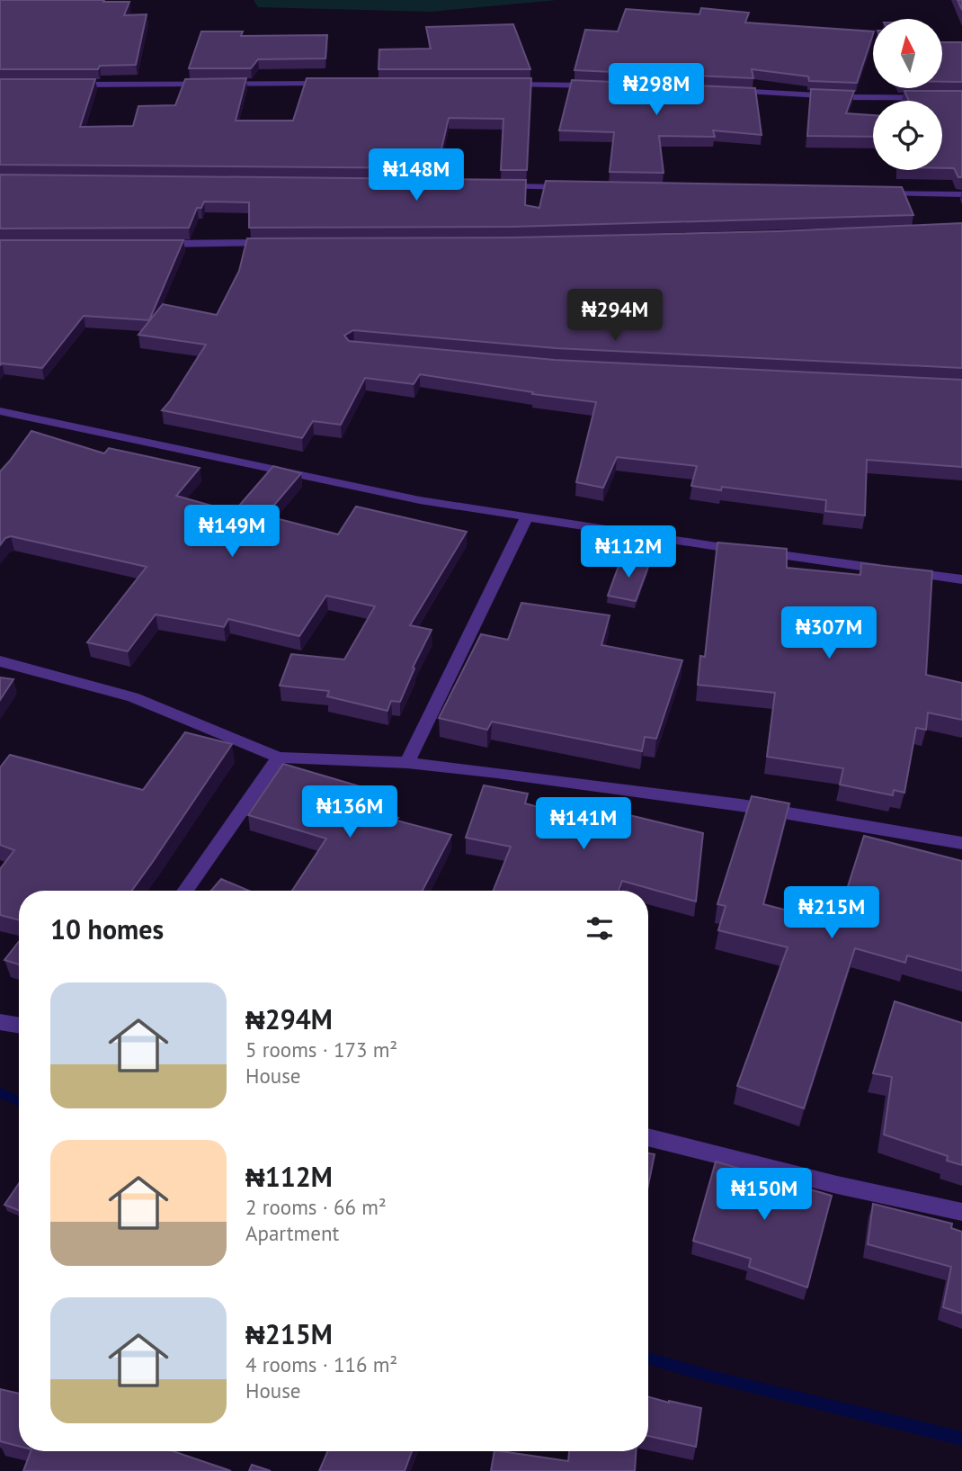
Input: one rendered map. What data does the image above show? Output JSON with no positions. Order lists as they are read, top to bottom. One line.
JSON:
{"north":"top","page":{"price":["₦298M","₦148M","₦294M","₦149M","₦112M","₦307M","₦136M","₦141M","₦215M","₦150M"],"heading":"10 homes","list":[{"name":"₦294M","note":"5 rooms · 173 m² · House"},{"name":"₦112M","note":"2 rooms · 66 m² · Apartment"},{"name":"₦215M","note":"4 rooms · 116 m² · House"}]}}
